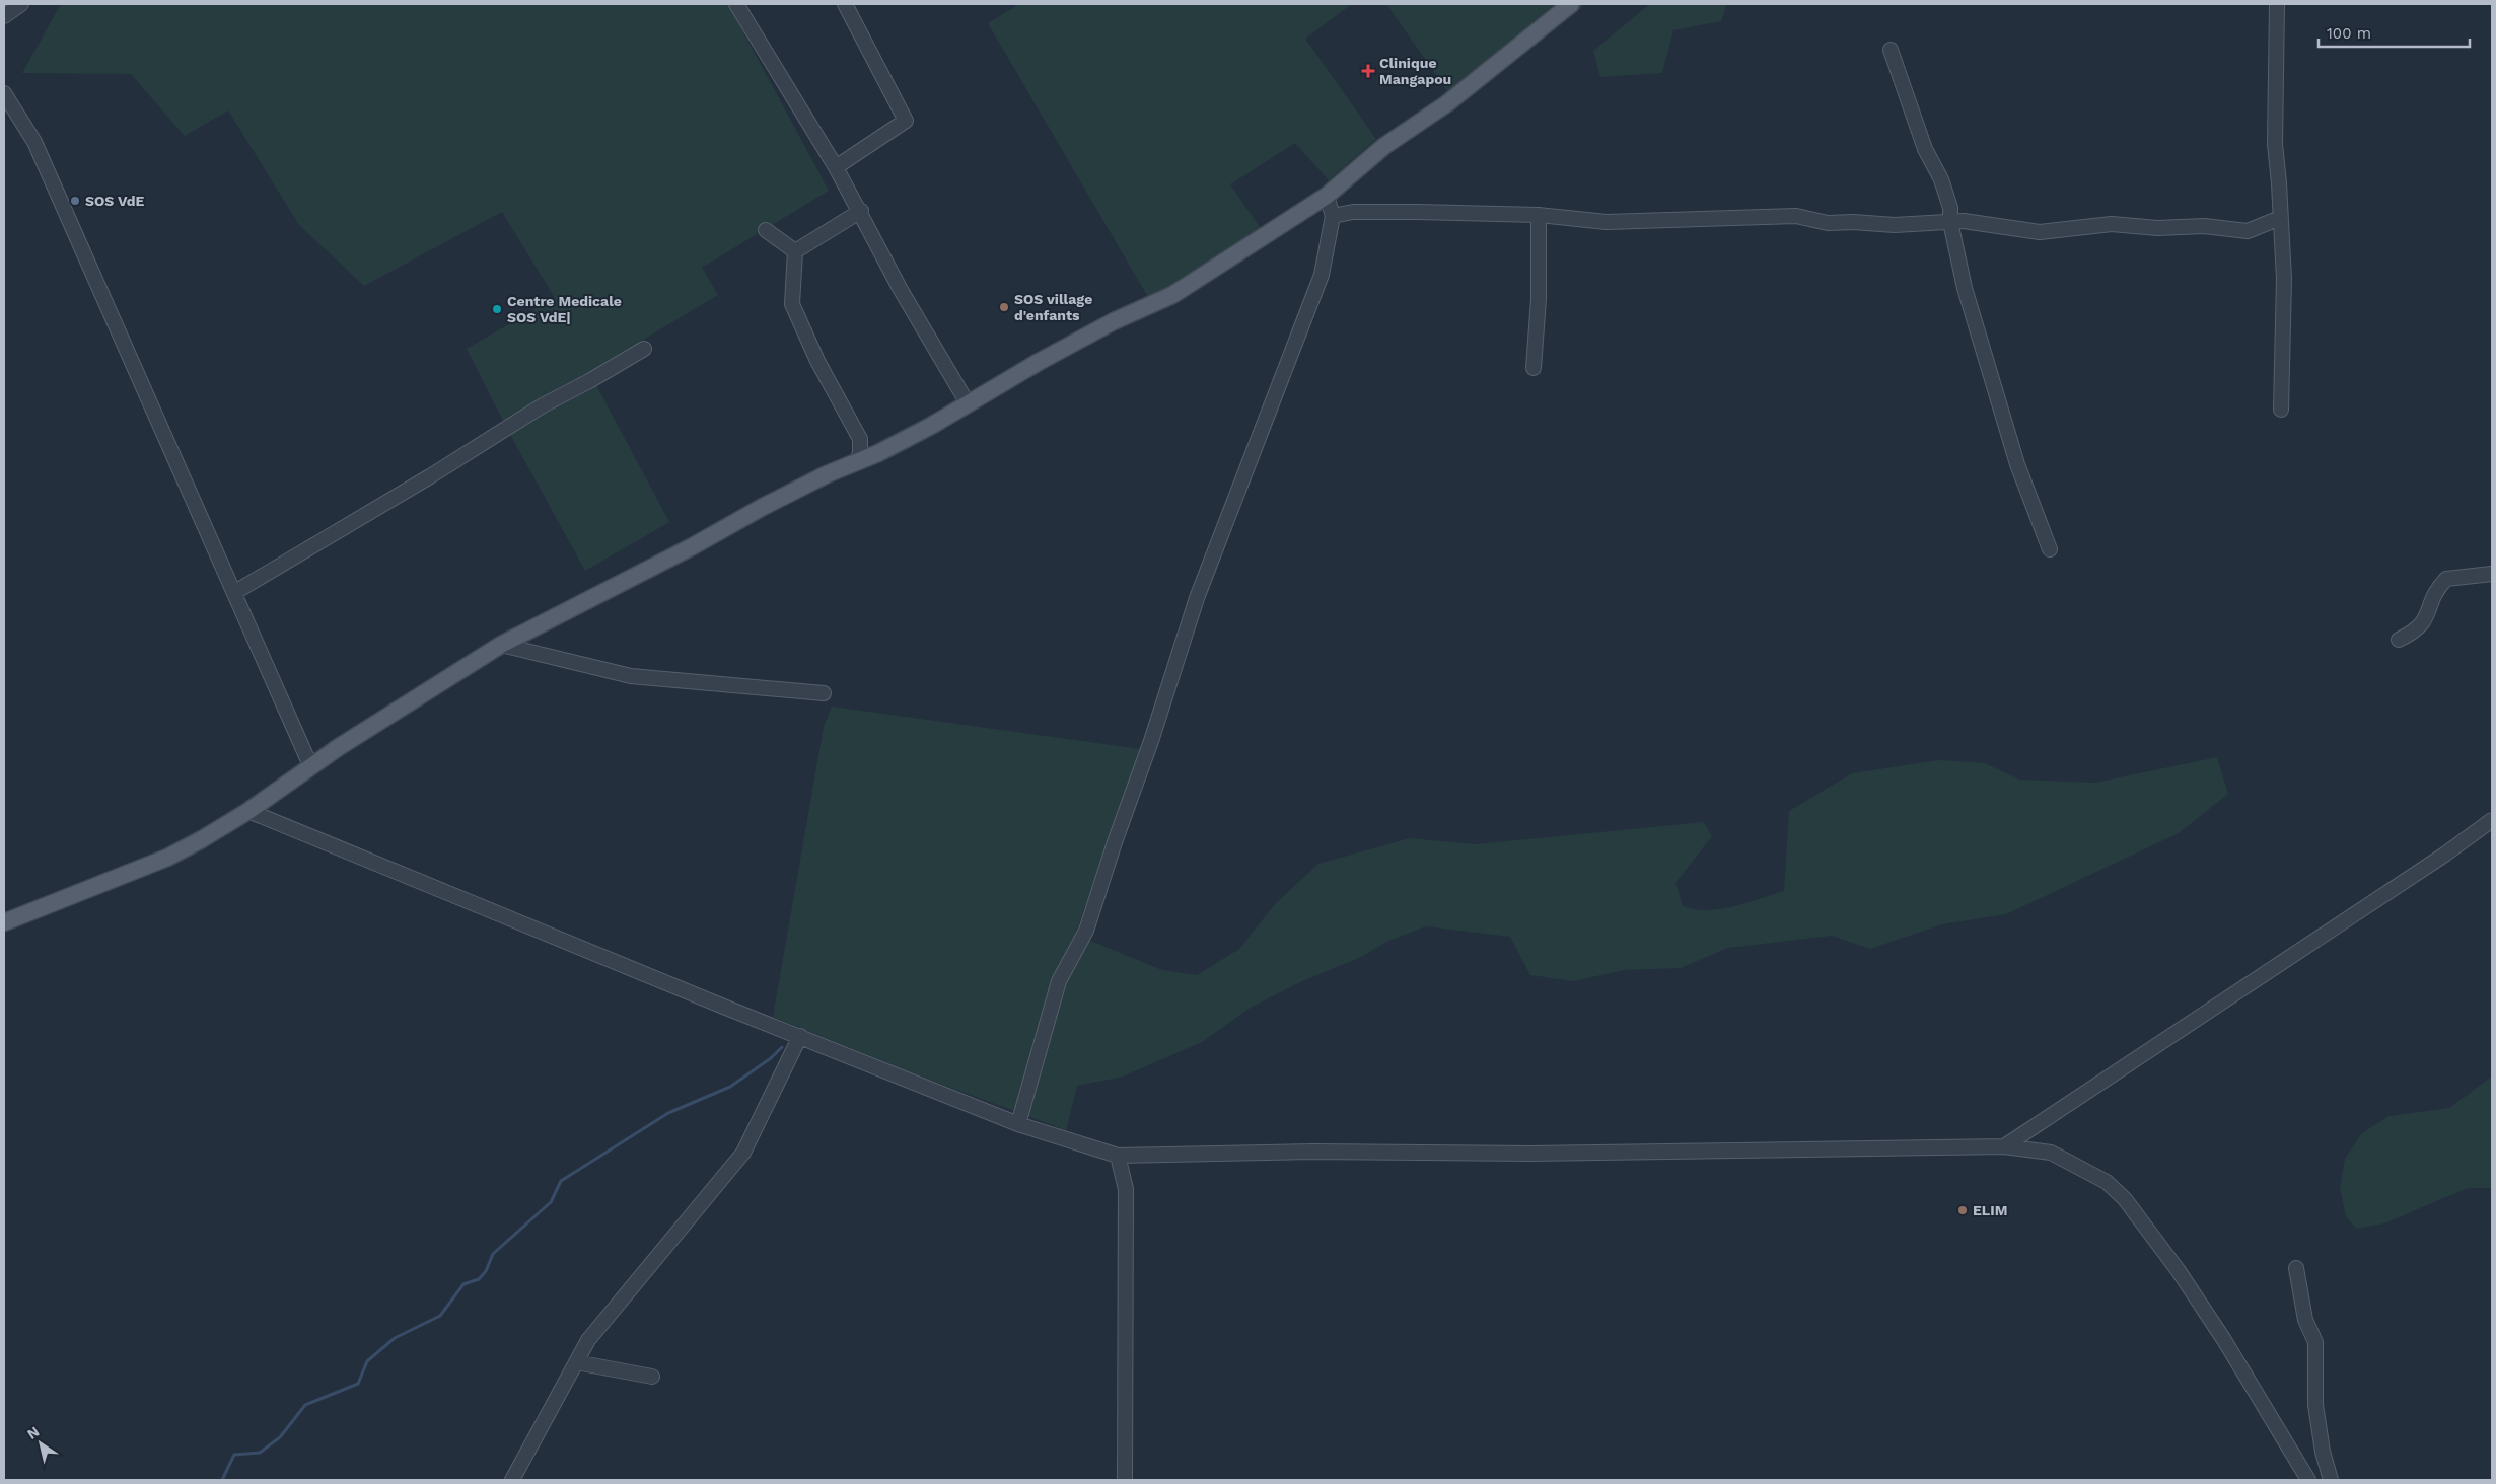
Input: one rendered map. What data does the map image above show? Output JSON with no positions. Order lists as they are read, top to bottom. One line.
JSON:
{"places":{"health":["Clinique Mangapou"],"other":["SOS VdE","SOS village d'enfants","Centre Medicale SOS VdE|","ELIM"]},"scale_bar":"100 m","north":"top left"}
